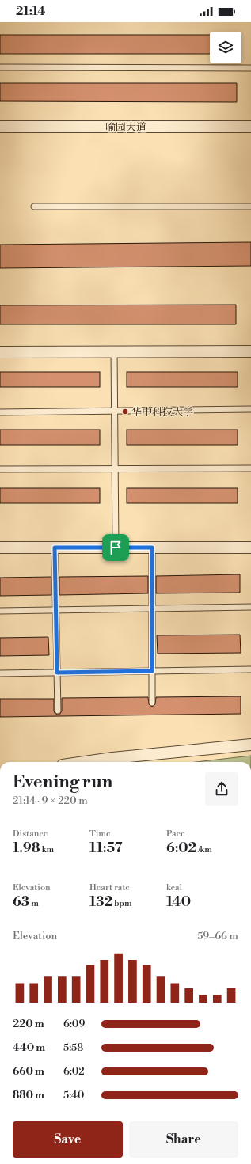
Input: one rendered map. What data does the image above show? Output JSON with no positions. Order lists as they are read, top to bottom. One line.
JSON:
{"streets":{"street":["喻园大道"]},"places":["华中科技大学"],"page":{"status":"21:14","heading":["Evening run","21:14 · 9 × 220 m"],"stats":[["Distance","1.98 km"],["Time","11:57"],["Pace","6:02 /km"],["Elevation","63 m"],["Heart rate","132 bpm"],["kcal","140"]],"chart":["Elevation","59–66 m"],"list":[{"name":"220 m","note":"6:09"},{"name":"440 m","note":"5:58"},{"name":"660 m","note":"6:02"},{"name":"880 m","note":"5:40"}],"buttons":["Save","Share"]}}
